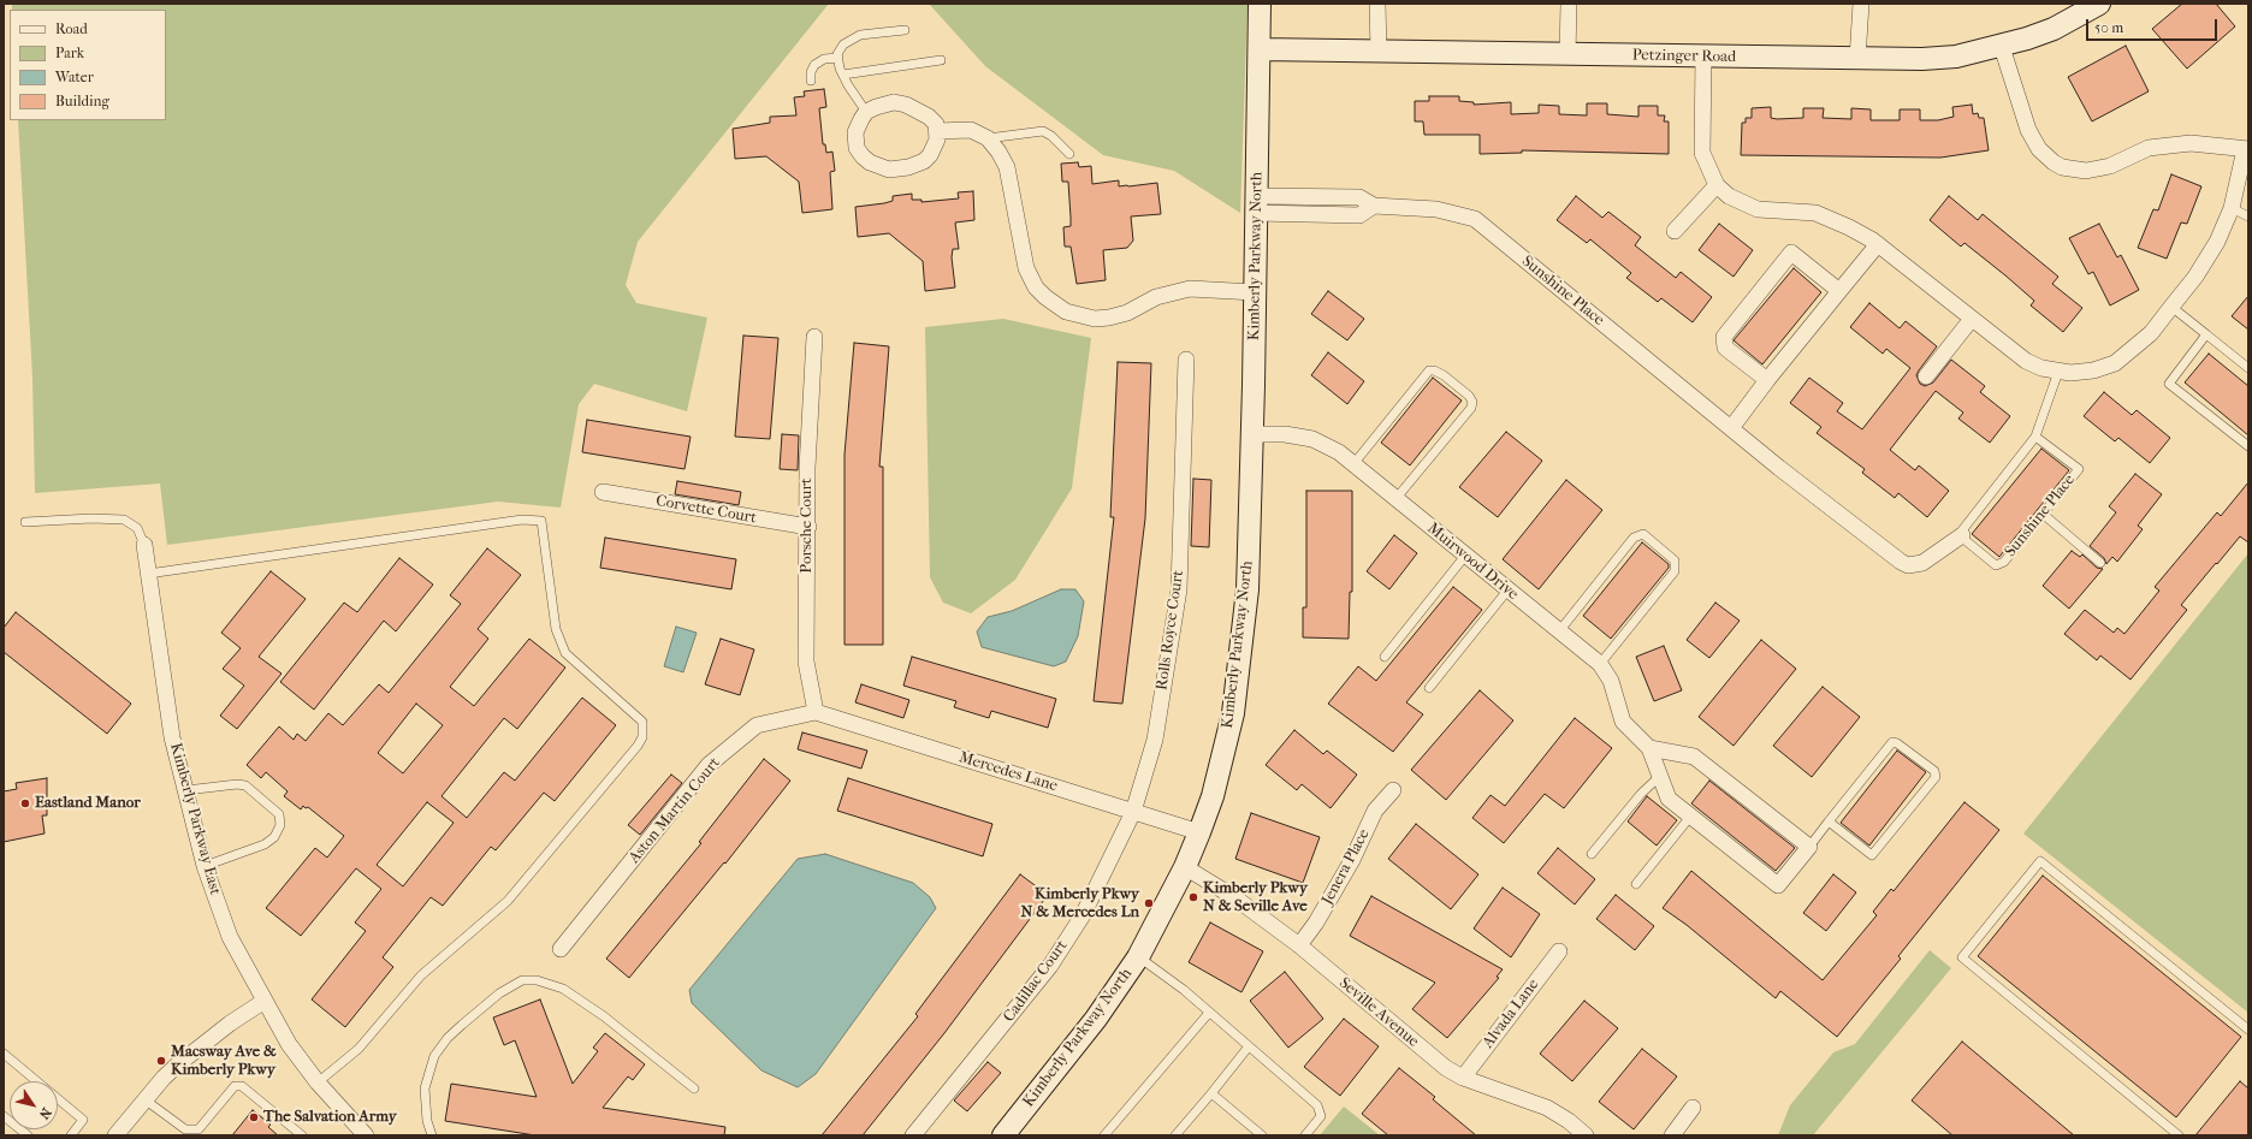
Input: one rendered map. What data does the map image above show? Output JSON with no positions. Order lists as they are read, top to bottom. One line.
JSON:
{"streets":{"street":["Petzinger Road","Kimberly Parkway North","Sunshine Place","Corvette Court","Porsche Court","Muirwood Drive","Rolls Royce Court","Mercedes Lane","Aston Martin Court","Kimberly Parkway East","Jenera Place","Cadillac Court","Seville Avenue","Alvada Lane"]},"crossings":[["Petzinger Road","Kimberly Parkway North"],["Kimberly Parkway North","Sunshine Place"],["Kimberly Parkway North","Muirwood Drive"],["Kimberly Parkway North","Mercedes Lane"],["Kimberly Parkway North","Seville Avenue"],["Corvette Court","Porsche Court"],["Porsche Court","Mercedes Lane"],["Porsche Court","Aston Martin Court"],["Rolls Royce Court","Mercedes Lane"],["Rolls Royce Court","Cadillac Court"],["Mercedes Lane","Aston Martin Court"],["Mercedes Lane","Cadillac Court"],["Jenera Place","Seville Avenue"],["Seville Avenue","Alvada Lane"]],"places":["Eastland Manor","Kimberly Pkwy N & Seville Ave","Kimberly Pkwy N & Mercedes Ln","Macsway Ave & Kimberly Pkwy","The Salvation Army"],"legend":["Road","Park","Water","Building"],"scale_bar":"50 m","north":"bottom right"}
